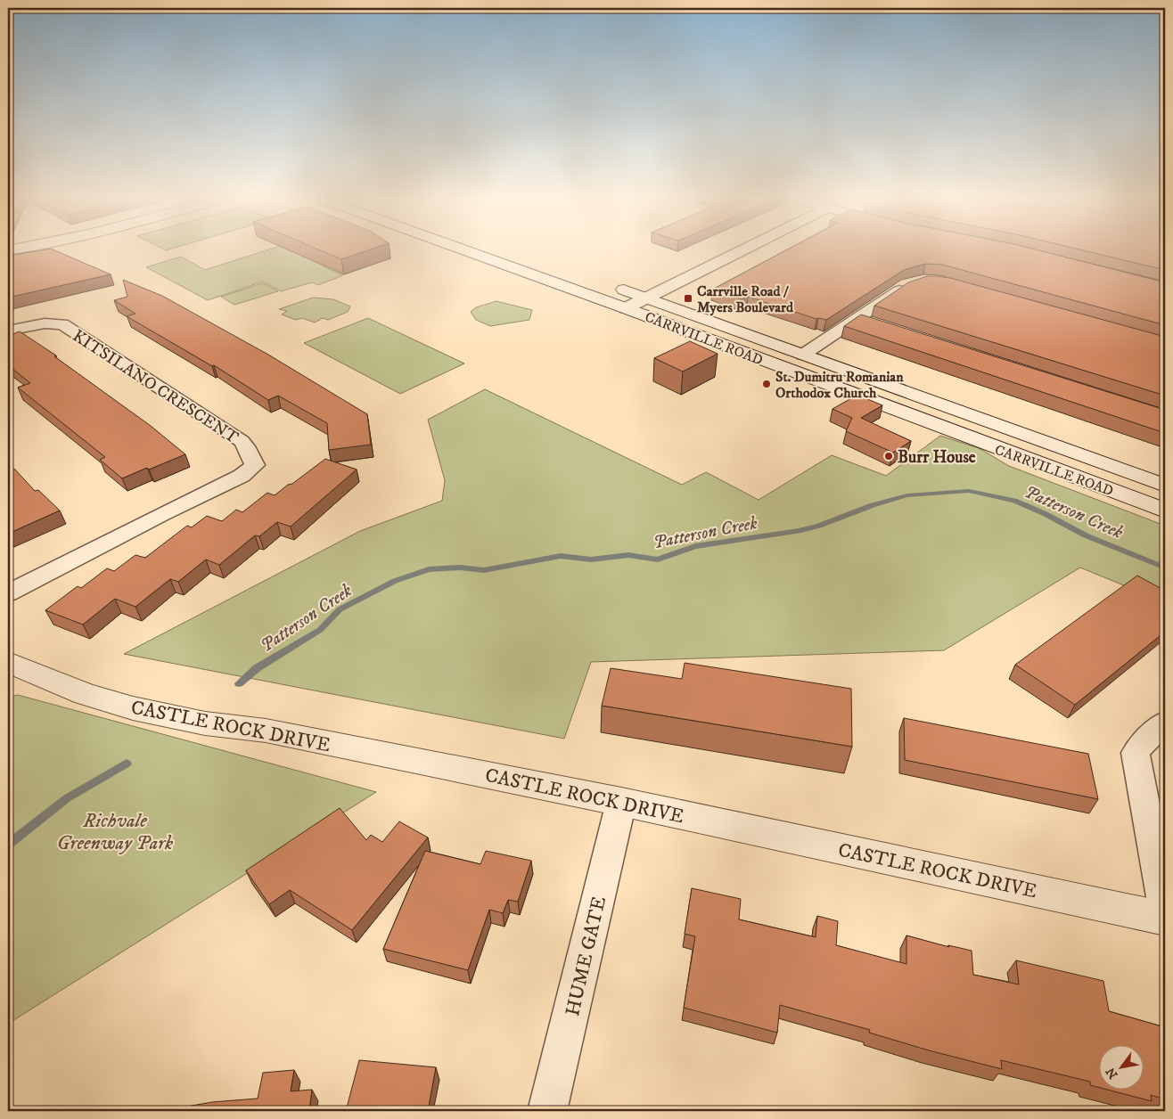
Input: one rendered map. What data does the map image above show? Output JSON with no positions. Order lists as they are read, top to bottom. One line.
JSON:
{"streets":{"main road":["CARRVILLE ROAD","CASTLE ROCK DRIVE"],"street":["KITSILANO CRESCENT","HUME GATE"]},"crossings":[["CASTLE ROCK DRIVE","HUME GATE"]],"water":["Patterson Creek"],"parks":["Richvale Greenway Park"],"places":{"transit":["Carrville Road / Myers Boulevard"],"other":["St. Dumitru Romanian Orthodox Church","Burr House"]},"north":"bottom left"}
